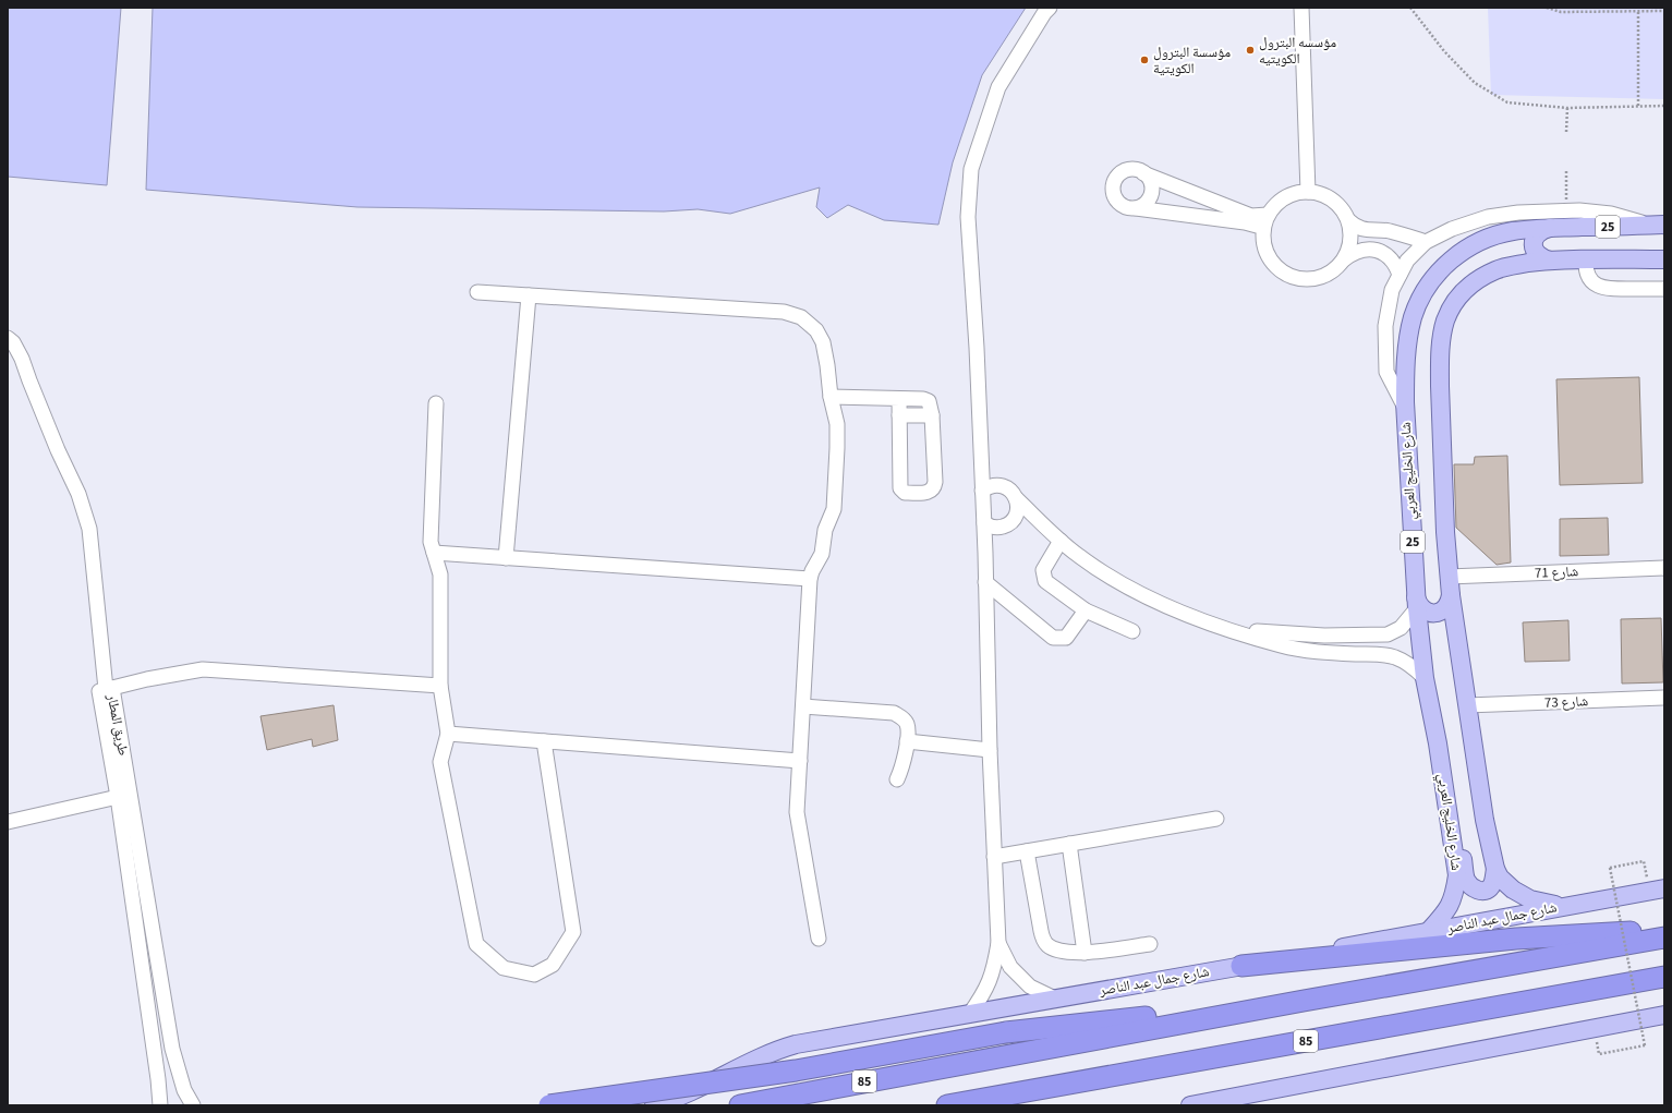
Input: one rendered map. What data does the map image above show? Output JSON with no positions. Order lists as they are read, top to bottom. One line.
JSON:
{"streets":{"highway":["85"],"main road":["25","شارع الخليج العربي","شارع جمال عبد الناصر"],"street":["شارع 71","شارع 73","طريق المطار"]},"crossings":[["25","شارع 71"],["25","شارع 73"],["25","شارع جمال عبد الناصر"],["شارع الخليج العربي","شارع جمال عبد الناصر"]],"places":["مؤسسه البترول الكويتيه","مؤسسة البترول الكويتية"]}
